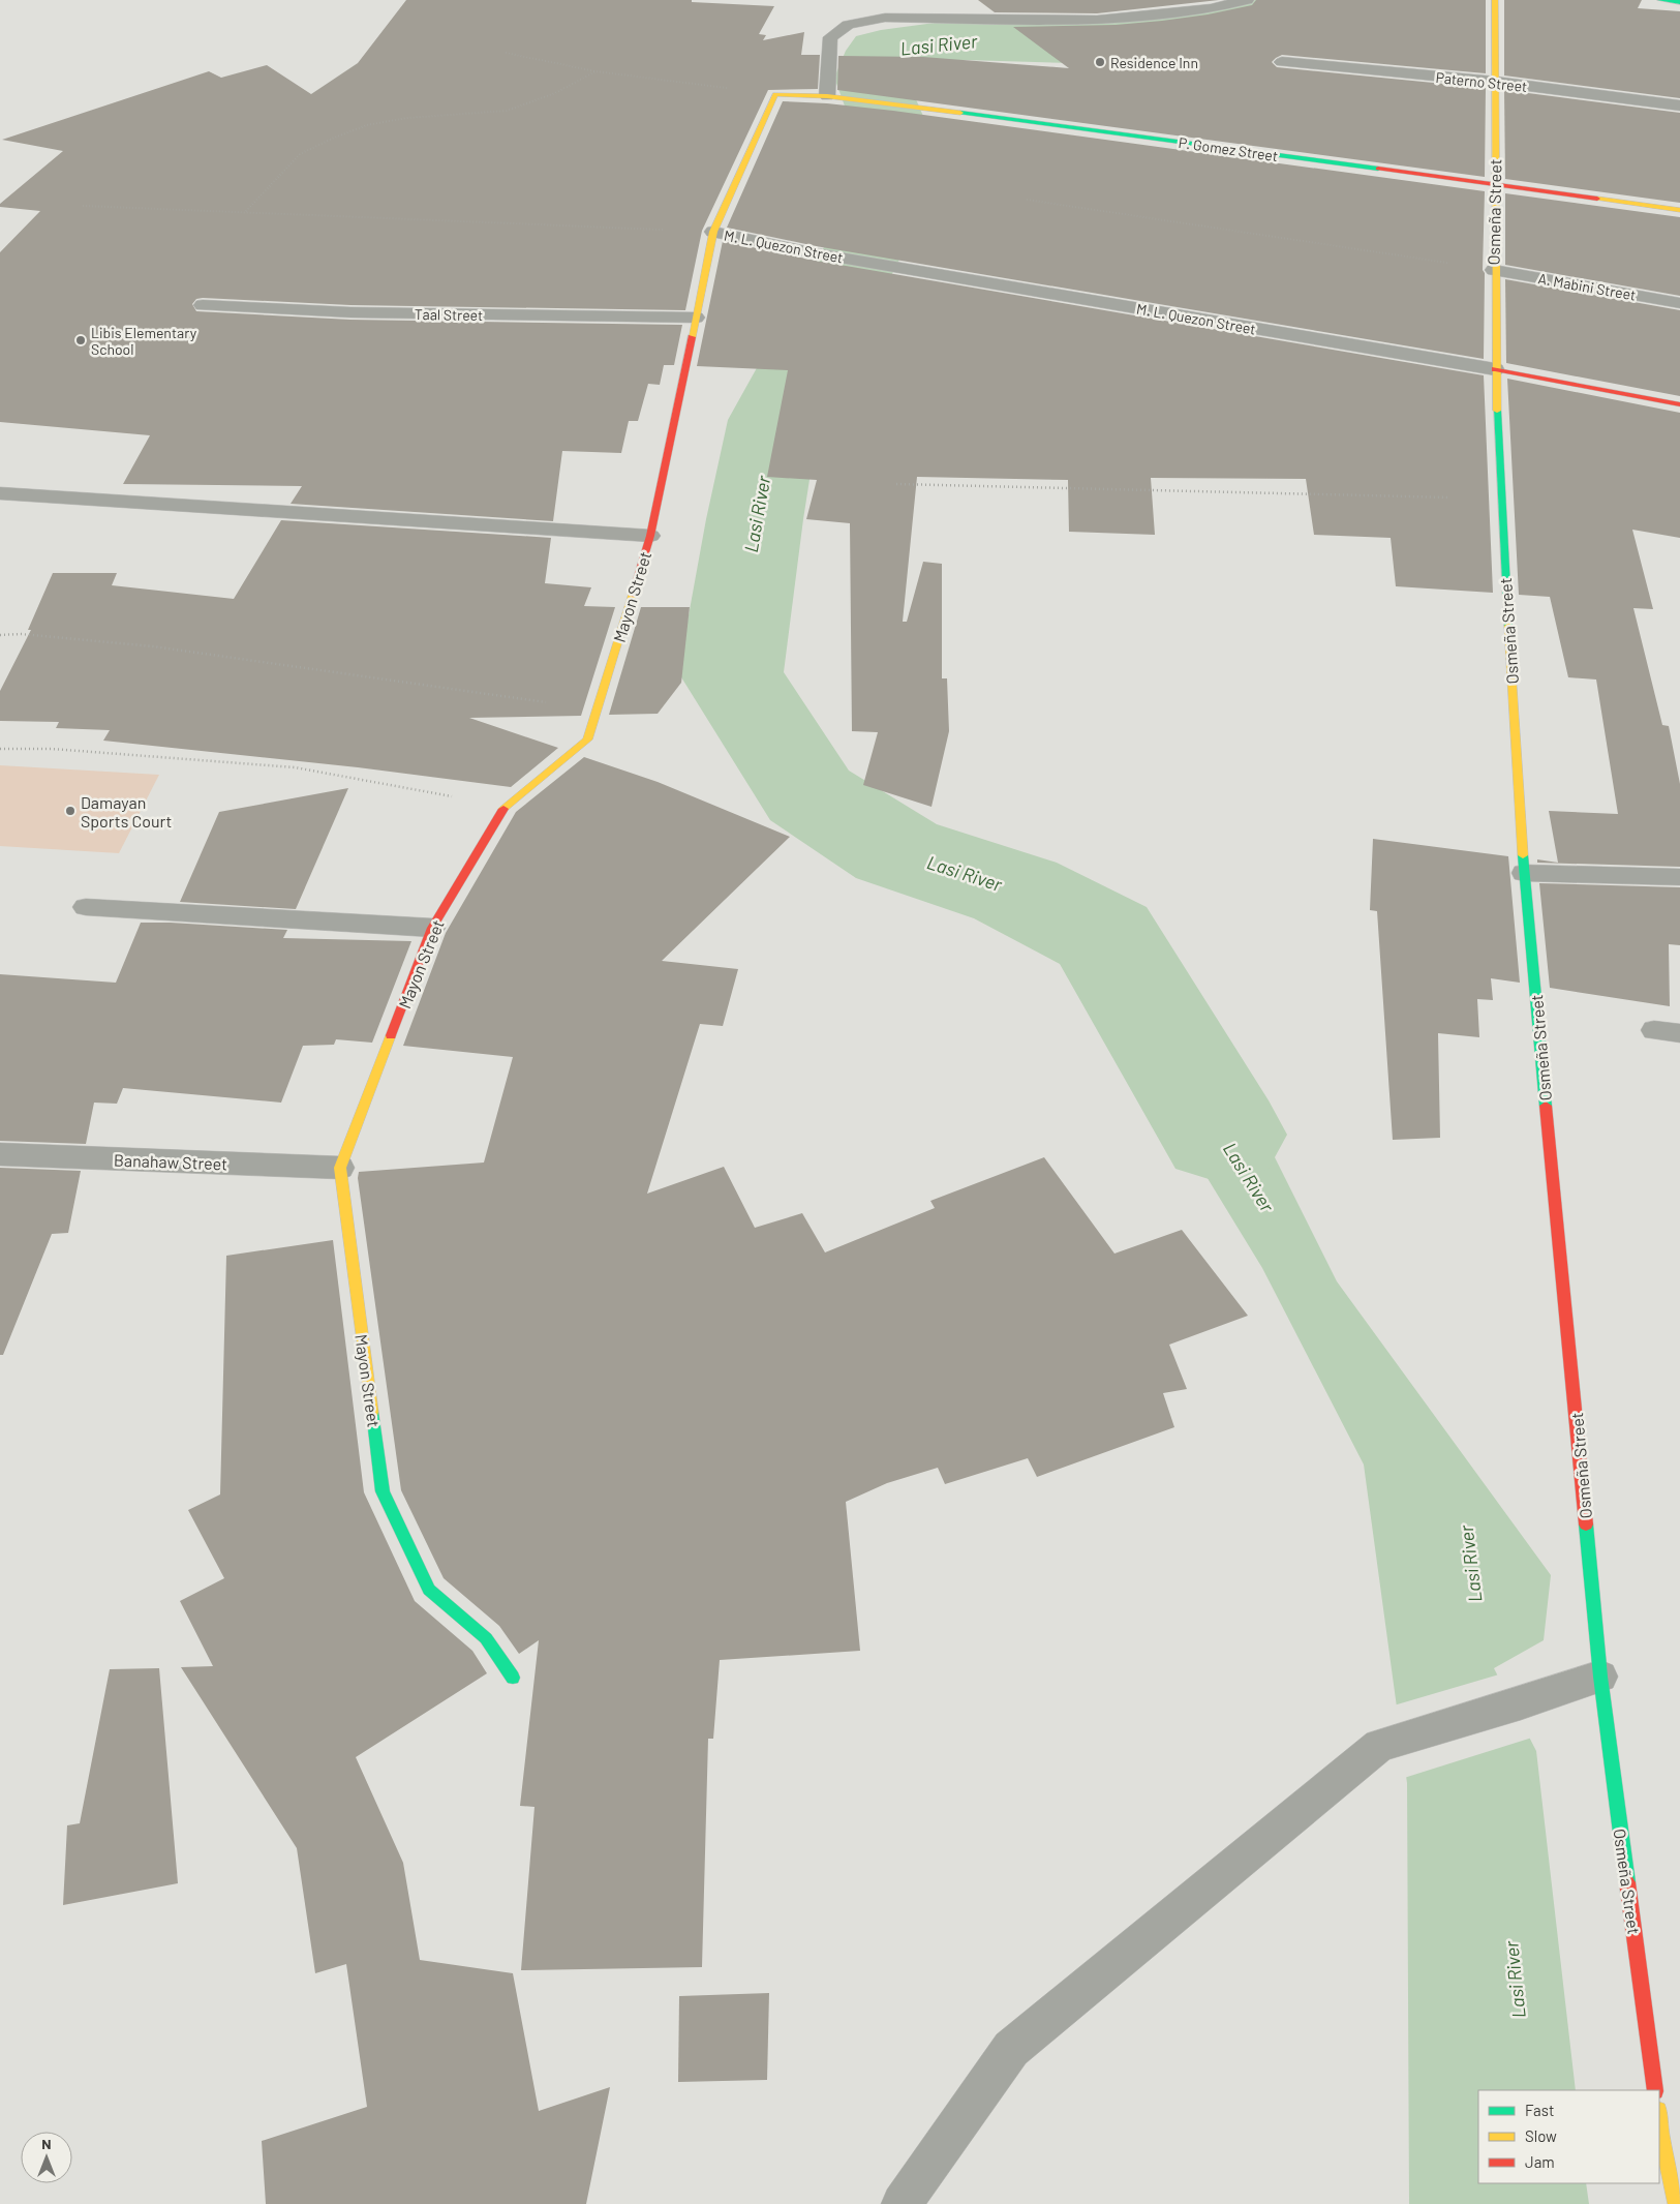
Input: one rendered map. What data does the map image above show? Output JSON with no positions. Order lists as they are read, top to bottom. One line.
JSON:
{"streets":{"street":["Paterno Street","P. Gomez Street","Osmeña Street","M. L. Quezon Street","A. Mabini Street","Taal Street","Mayon Street","Banahaw Street"]},"crossings":[["Paterno Street","Osmeña Street"],["P. Gomez Street","Osmeña Street"],["P. Gomez Street","Mayon Street"],["Osmeña Street","M. L. Quezon Street"],["Osmeña Street","A. Mabini Street"],["M. L. Quezon Street","Mayon Street"],["Taal Street","Mayon Street"],["Mayon Street","Banahaw Street"]],"water":["Lasi River"],"places":["Residence Inn","Libis Elementary School","Damayan Sports Court"],"legend":["Fast","Slow","Jam"],"north":"top"}
